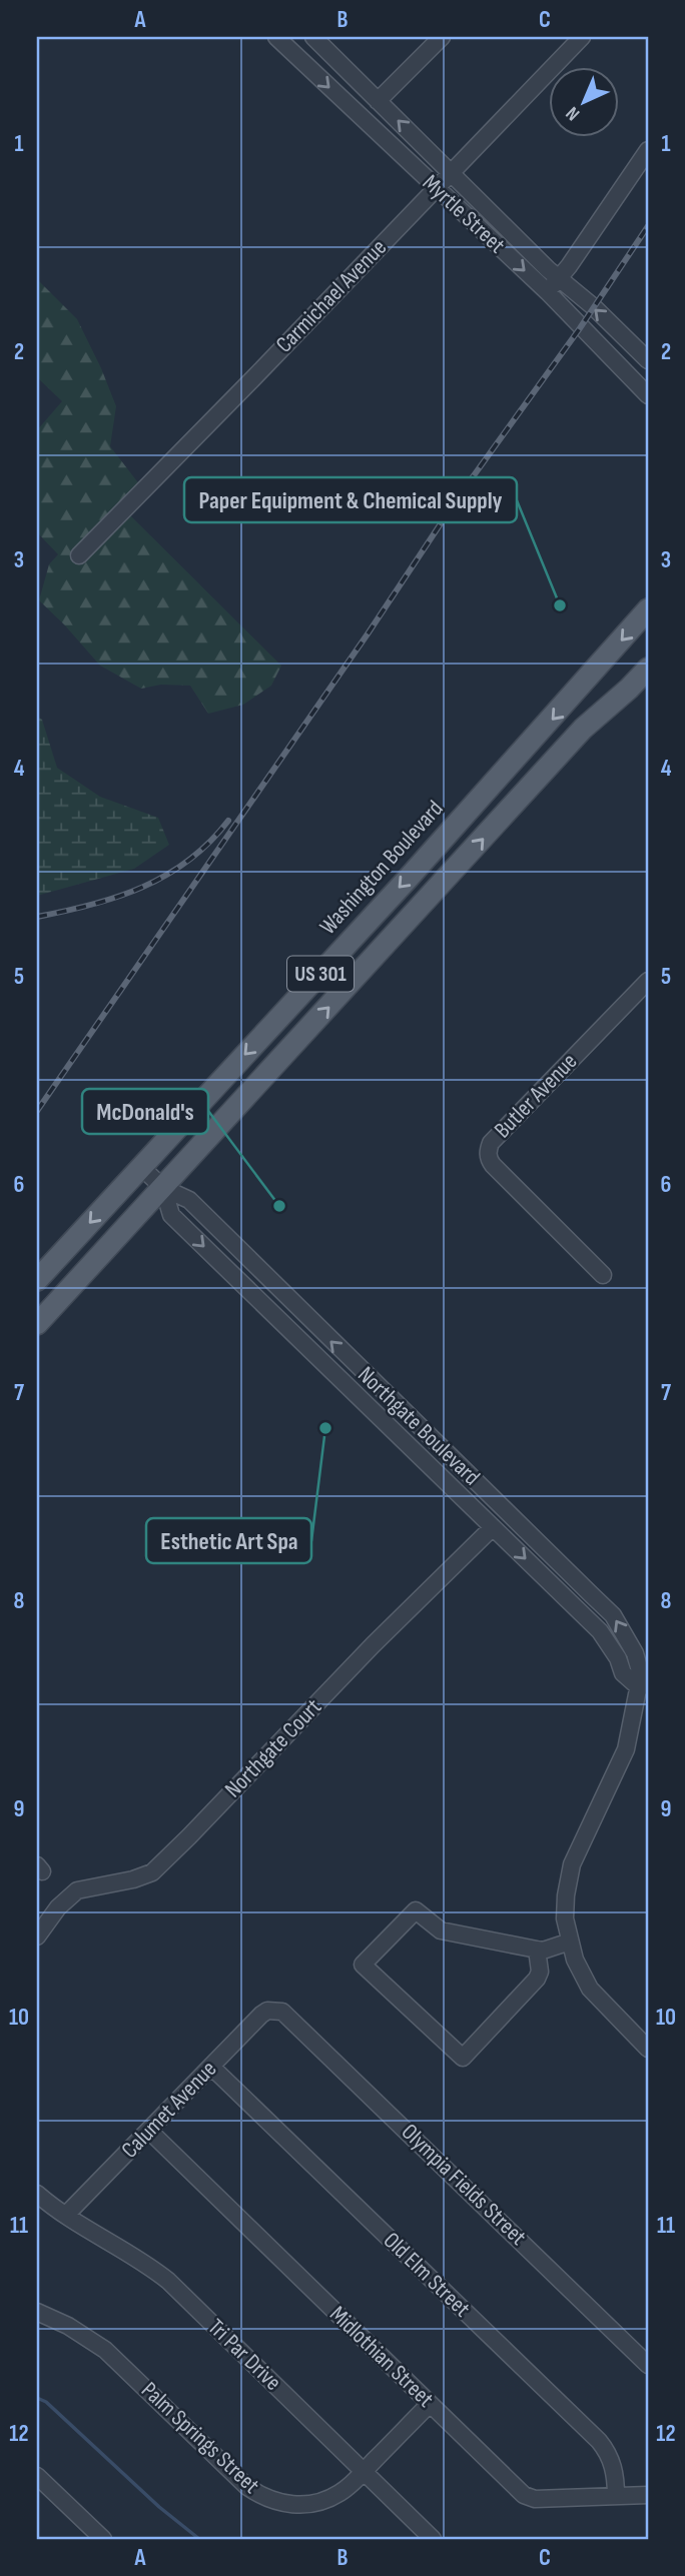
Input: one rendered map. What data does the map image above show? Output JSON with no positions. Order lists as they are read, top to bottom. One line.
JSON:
{"streets":{"main road":["Washington Boulevard","US 301"],"street":["Myrtle Street","Carmichael Avenue","Butler Avenue","Northgate Boulevard","Northgate Court","Calumet Avenue","Olympia Fields Street","Old Elm Street","Tri Par Drive","Midlothian Street","Palm Springs Street"]},"crossings":[["Myrtle Street","Carmichael Avenue"],["Washington Boulevard","Northgate Boulevard"],["US 301","Northgate Boulevard"],["Northgate Boulevard","Northgate Court"],["Calumet Avenue","Olympia Fields Street"],["Calumet Avenue","Old Elm Street"],["Calumet Avenue","Tri Par Drive"],["Calumet Avenue","Midlothian Street"],["Old Elm Street","Midlothian Street"],["Tri Par Drive","Palm Springs Street"],["Midlothian Street","Palm Springs Street"]],"places":["Paper Equipment & Chemical Supply","McDonald's","Esthetic Art Spa"],"north":"bottom left","grid":{"columns":["A","B","C"],"rows":["1","2","3","4","5","6","7","8","9","10","11","12"]}}
